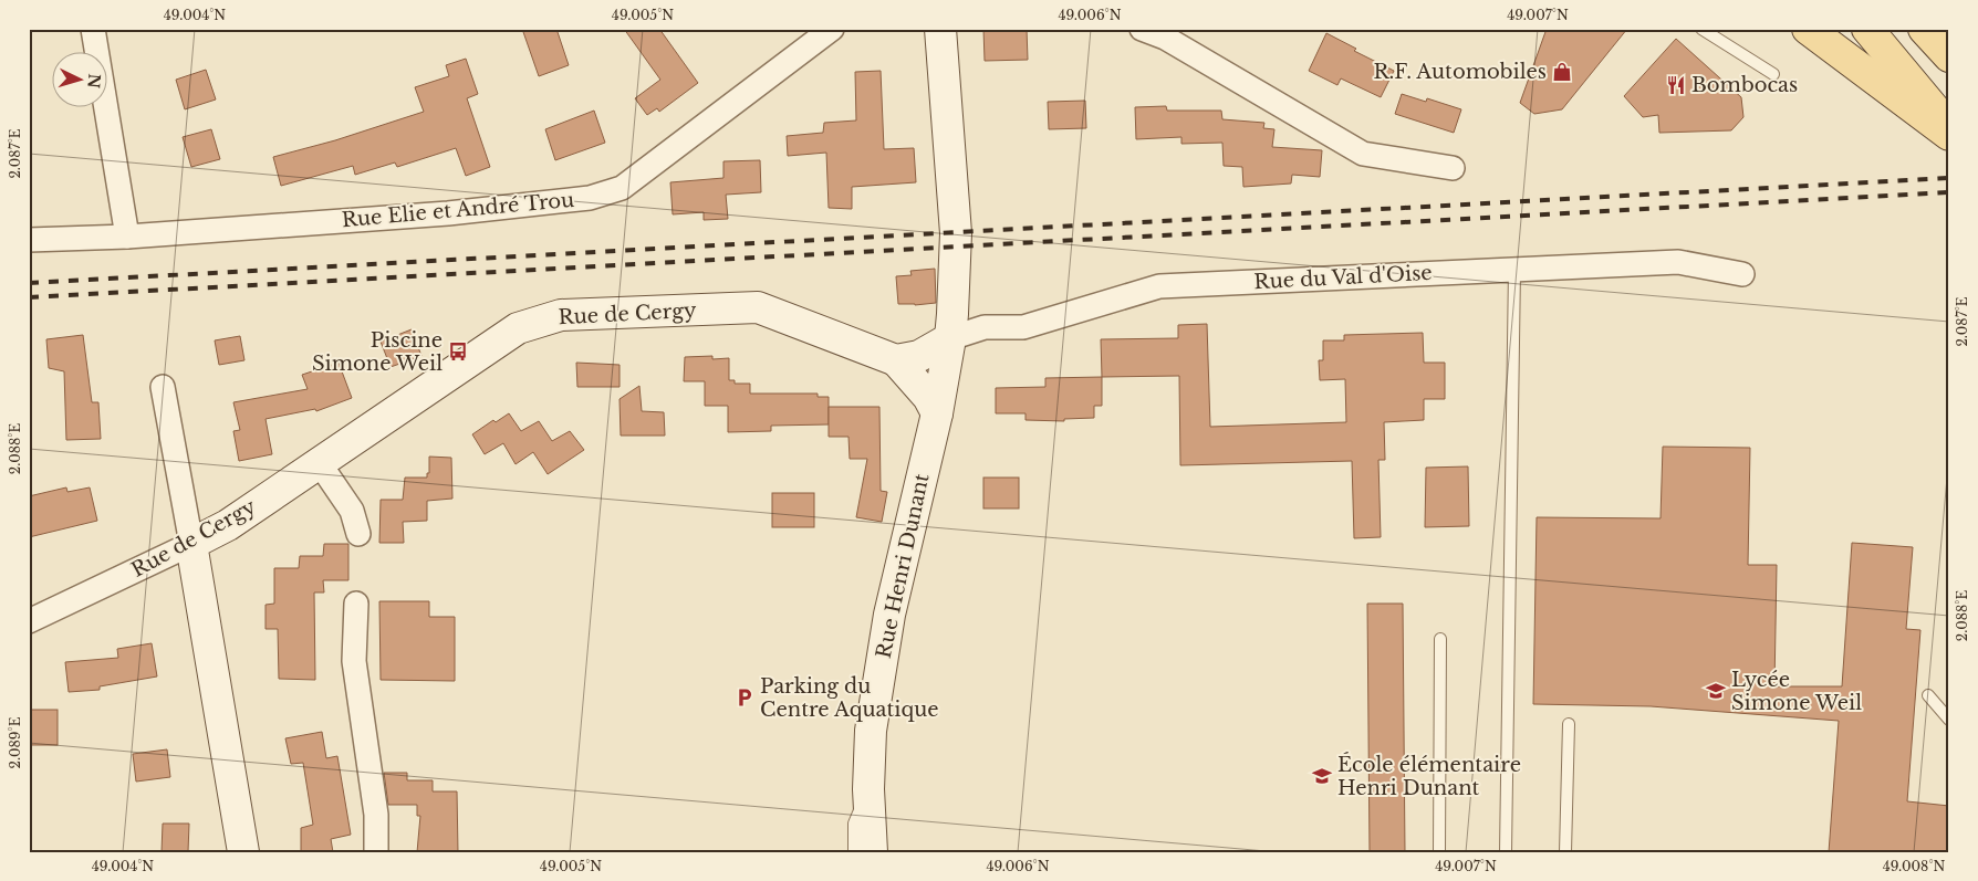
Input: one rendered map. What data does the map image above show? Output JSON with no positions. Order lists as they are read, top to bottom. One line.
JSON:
{"streets":{"street":["Rue Elie et André Trou","Rue du Val d'Oise","Rue de Cergy","Rue Henri Dunant"]},"crossings":[["Rue du Val d'Oise","Rue Henri Dunant"]],"places":{"shop":["R.F. Automobiles"],"restaurant":["Bombocas"],"bus stop":["Piscine Simone Weil"],"school or university":["Lycée Simone Weil","École élémentaire Henri Dunant"],"parking":["Parking du Centre Aquatique"]},"north":"right","coordinates":["49.004°N","49.005°N","49.006°N","49.007°N","2.087°E","2.088°E","2.089°E","49.008°N"]}
